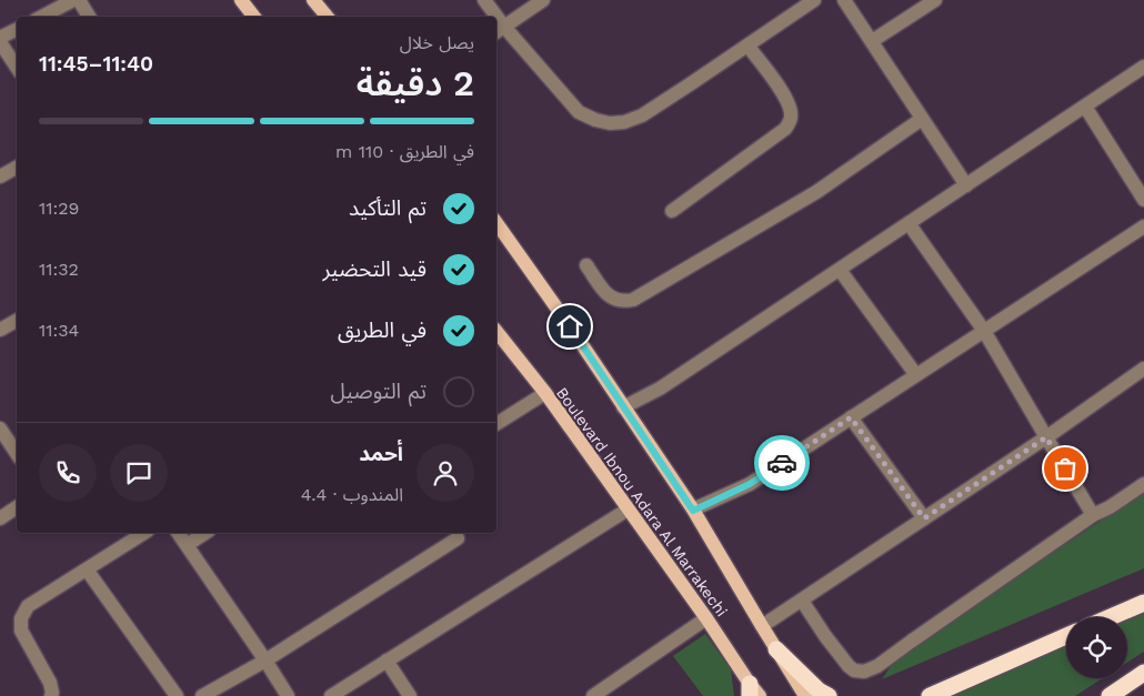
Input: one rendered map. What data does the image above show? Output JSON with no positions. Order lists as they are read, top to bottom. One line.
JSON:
{"streets":{"main road":["Boulevard Ibnou Adara Al Marrakechi"]},"page":{"heading":["2 دقيقة","يصل خلال","11:40–11:45"],"panel":["أحمد","المندوب · 4.4"],"bar":"في الطريق · 110 m","list":[["تم التأكيد","11:29"],["قيد التحضير","11:32"],["في الطريق","11:34"],"تم التوصيل"]}}
